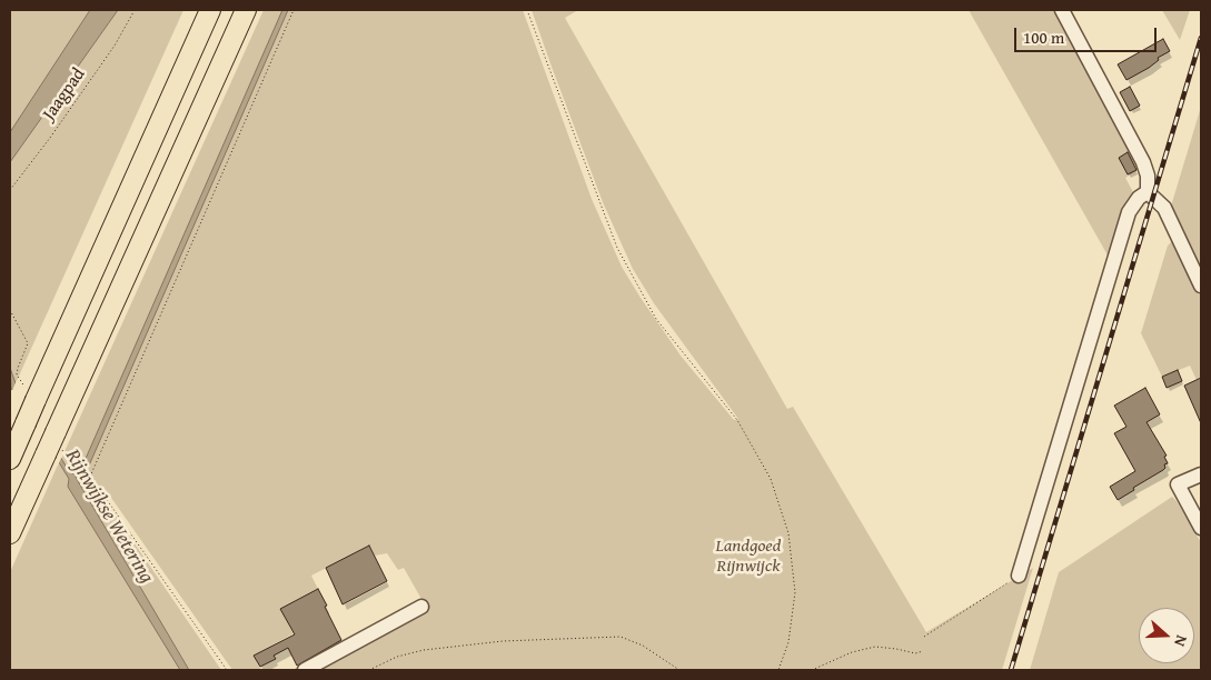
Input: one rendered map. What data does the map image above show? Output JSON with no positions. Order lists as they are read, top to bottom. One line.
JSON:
{"streets":{"path":["Jaagpad"]},"water":["Rijnwijkse Wetering"],"parks":["Landgoed Rijnwijck"],"scale_bar":"100 m","north":"right"}
